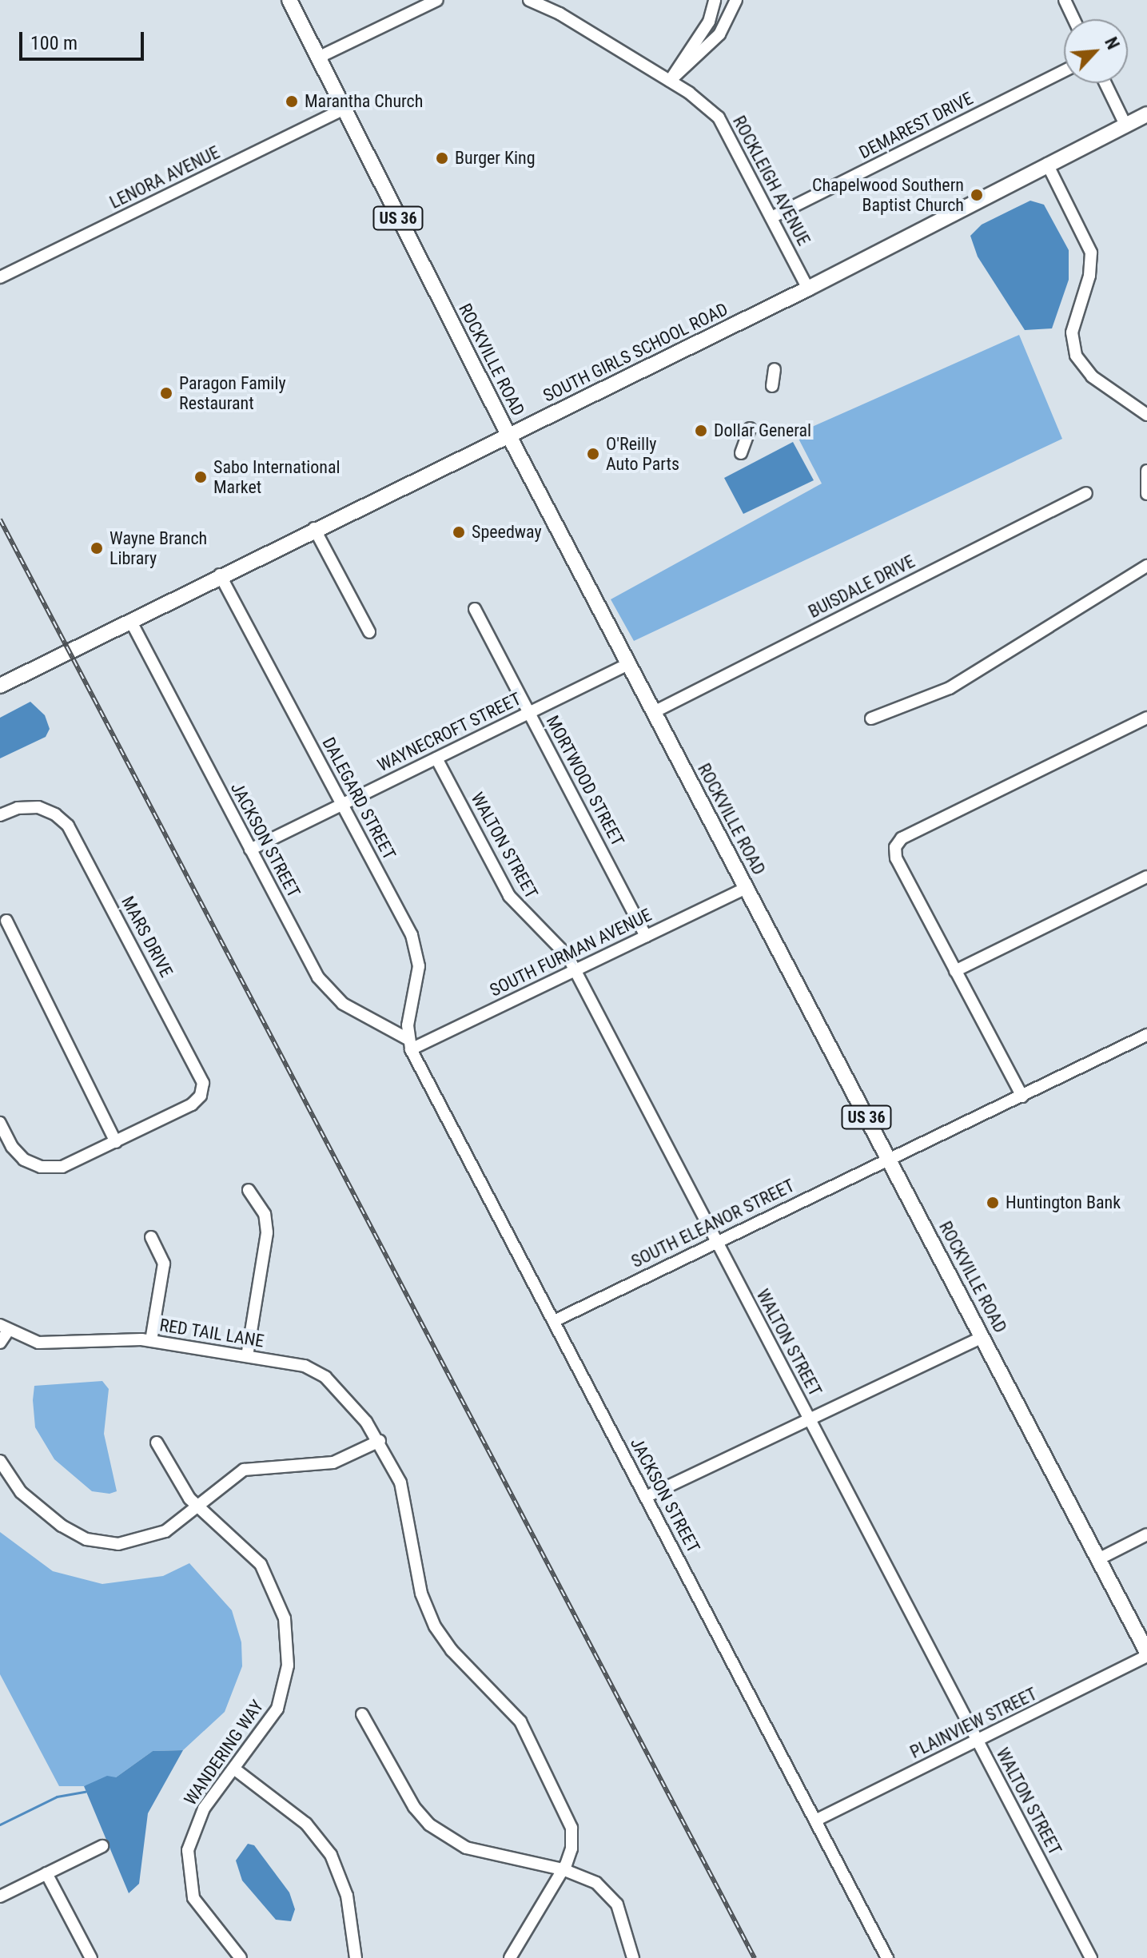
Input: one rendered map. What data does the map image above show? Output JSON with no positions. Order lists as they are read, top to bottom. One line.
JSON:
{"streets":{"main road":["US 36","SOUTH GIRLS SCHOOL ROAD","ROCKVILLE ROAD"],"street":["DEMAREST DRIVE","LENORA AVENUE","ROCKLEIGH AVENUE","BUISDALE DRIVE","WAYNECROFT STREET","MORTWOOD STREET","DALEGARD STREET","JACKSON STREET","WALTON STREET","MARS DRIVE","SOUTH FURMAN AVENUE","SOUTH ELEANOR STREET","RED TAIL LANE","PLAINVIEW STREET","WANDERING WAY"]},"crossings":[["DEMAREST DRIVE","ROCKLEIGH AVENUE"],["LENORA AVENUE","ROCKVILLE ROAD"],["ROCKLEIGH AVENUE","SOUTH GIRLS SCHOOL ROAD"],["SOUTH GIRLS SCHOOL ROAD","ROCKVILLE ROAD"],["SOUTH GIRLS SCHOOL ROAD","DALEGARD STREET"],["SOUTH GIRLS SCHOOL ROAD","JACKSON STREET"],["ROCKVILLE ROAD","BUISDALE DRIVE"],["ROCKVILLE ROAD","WAYNECROFT STREET"],["ROCKVILLE ROAD","SOUTH FURMAN AVENUE"],["ROCKVILLE ROAD","SOUTH ELEANOR STREET"],["ROCKVILLE ROAD","PLAINVIEW STREET"],["WAYNECROFT STREET","MORTWOOD STREET"],["WAYNECROFT STREET","DALEGARD STREET"],["WAYNECROFT STREET","JACKSON STREET"],["WAYNECROFT STREET","WALTON STREET"],["MORTWOOD STREET","SOUTH FURMAN AVENUE"],["DALEGARD STREET","JACKSON STREET"],["DALEGARD STREET","SOUTH FURMAN AVENUE"],["JACKSON STREET","SOUTH FURMAN AVENUE"],["JACKSON STREET","SOUTH ELEANOR STREET"],["JACKSON STREET","PLAINVIEW STREET"],["WALTON STREET","SOUTH FURMAN AVENUE"],["WALTON STREET","SOUTH ELEANOR STREET"],["WALTON STREET","PLAINVIEW STREET"]],"places":["Marantha Church","Burger King","Chapelwood Southern Baptist Church","Paragon Family Restaurant","Dollar General","O'Reilly Auto Parts","Sabo International Market","Speedway","Wayne Branch Library","Huntington Bank"],"scale_bar":"100 m","north":"top right"}
